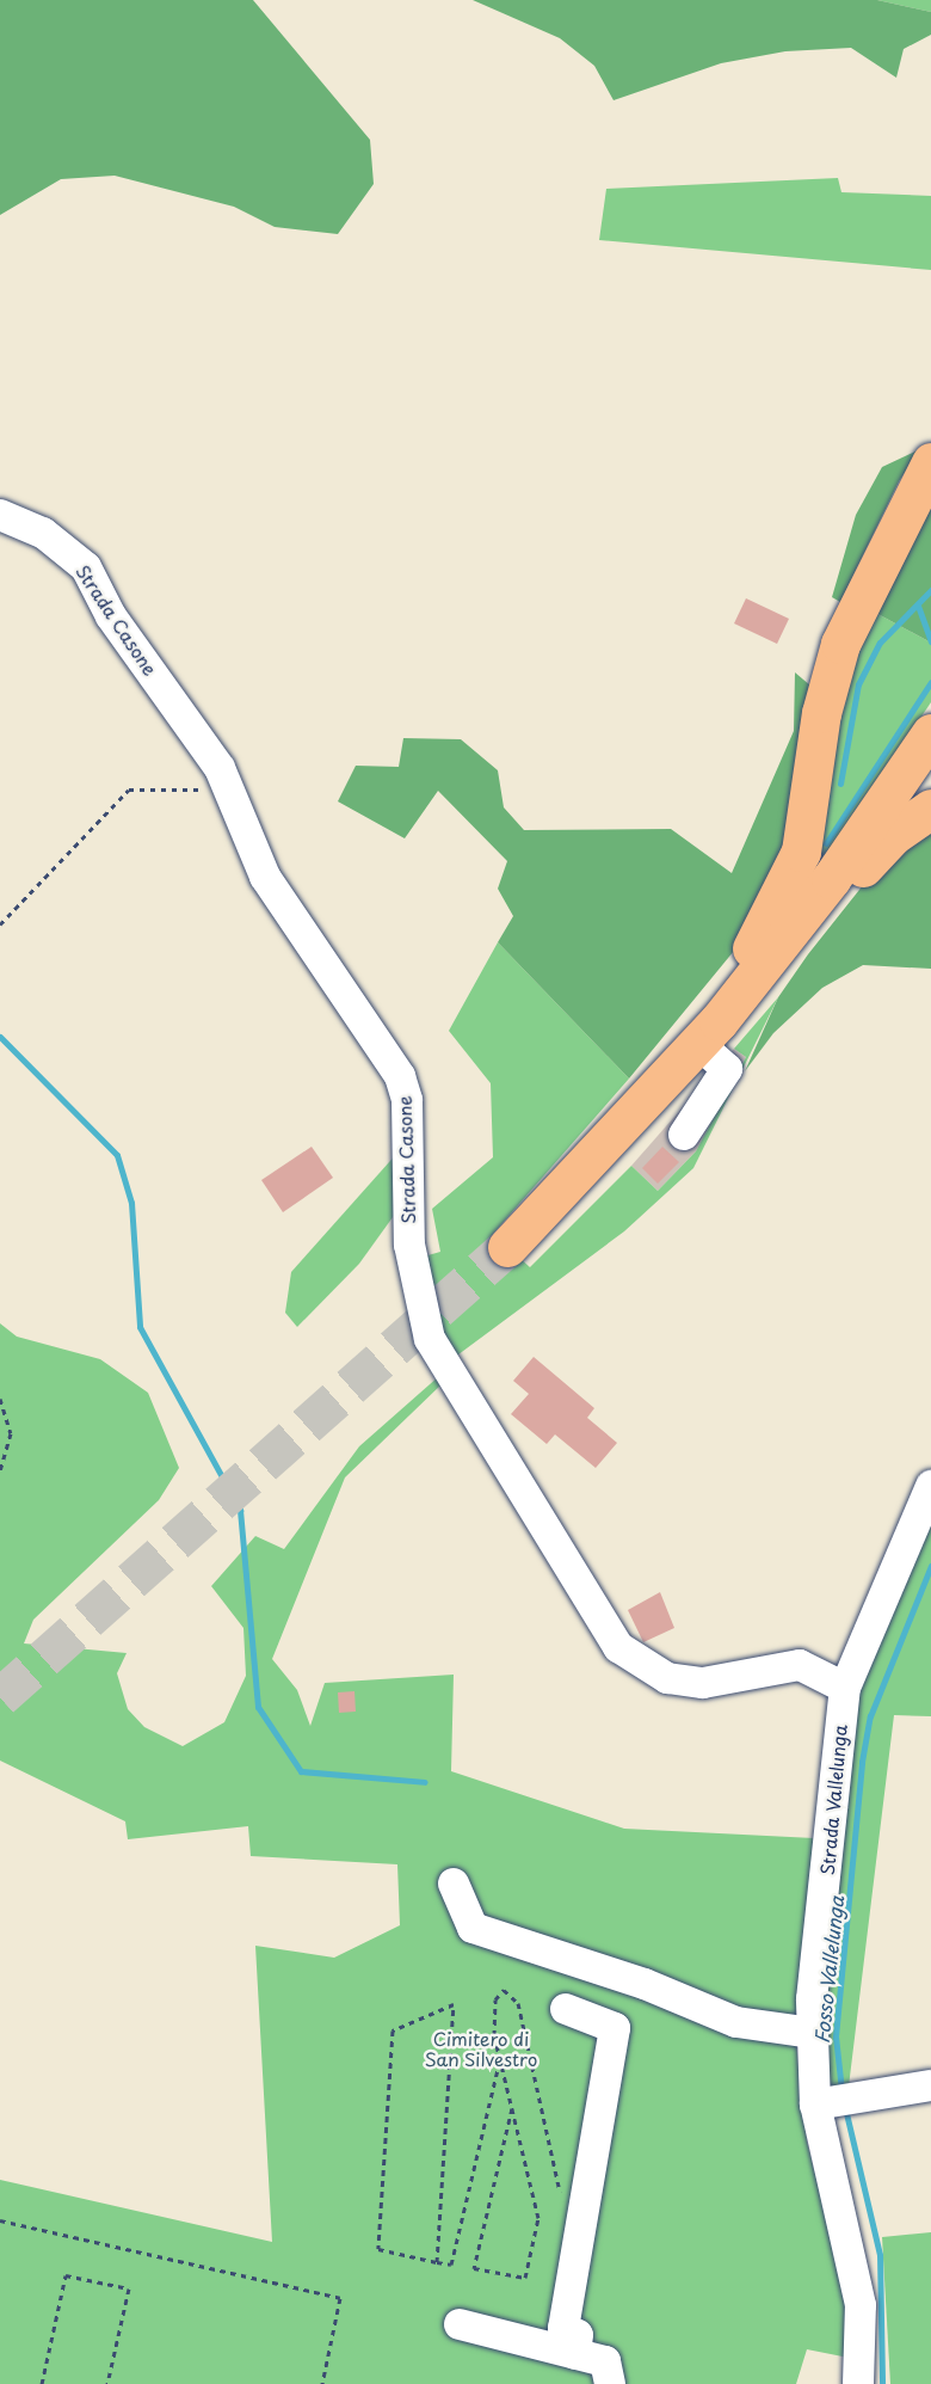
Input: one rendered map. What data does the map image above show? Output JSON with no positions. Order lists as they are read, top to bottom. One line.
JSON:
{"streets":{"street":["Strada Casone","Strada Vallelunga"]},"crossings":[["Strada Casone","Strada Vallelunga"]],"water":["Fosso Vallelunga"],"parks":["Cimitero di San Silvestro"]}
